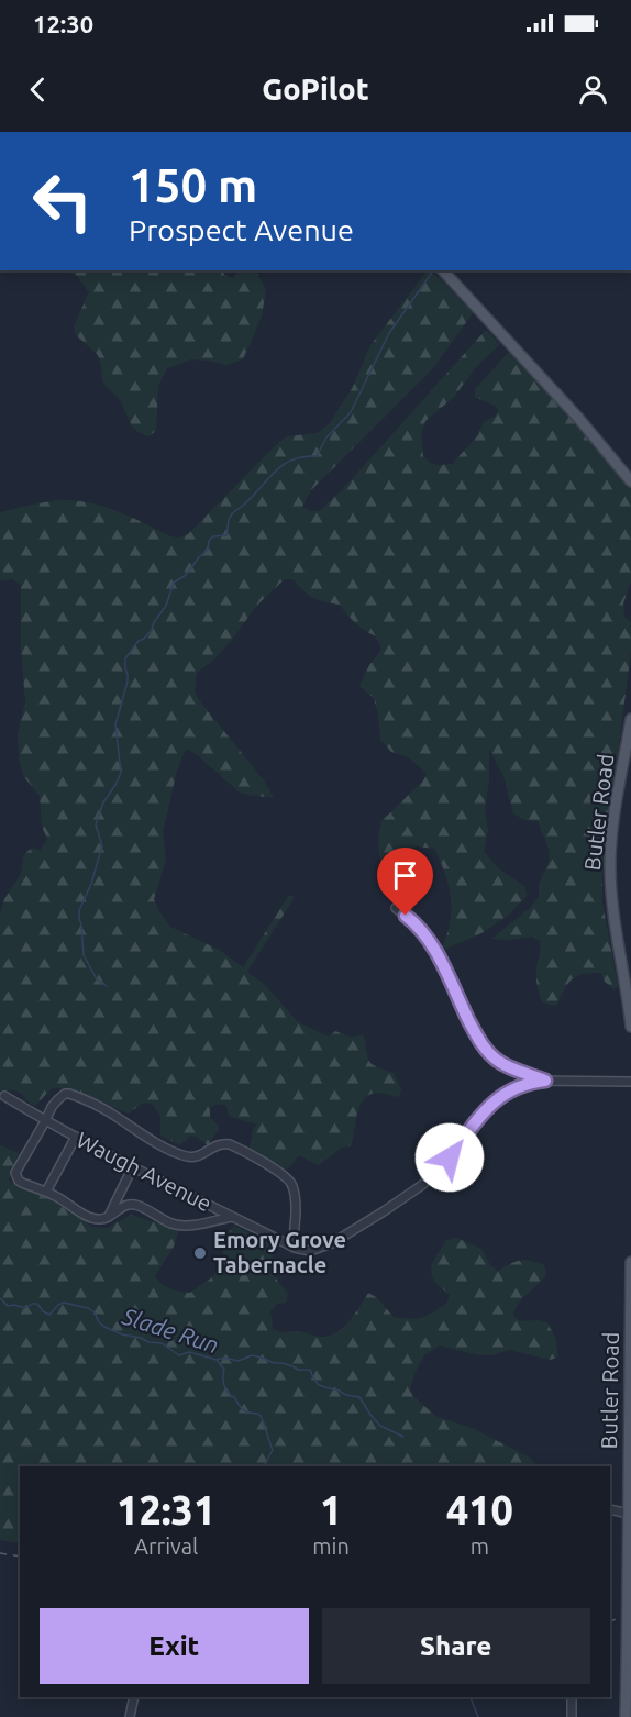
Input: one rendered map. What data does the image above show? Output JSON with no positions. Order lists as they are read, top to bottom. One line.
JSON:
{"streets":{"main road":["Butler Road"],"street":["Waugh Avenue"]},"water":["Slade Run"],"places":["Emory Grove Tabernacle"],"page":{"status":"12:30","header":"GoPilot","turn":["150 m","Prospect Avenue"],"eta":["12:31","Arrival","1","min","410","m"],"buttons":["Exit","Share"]}}
